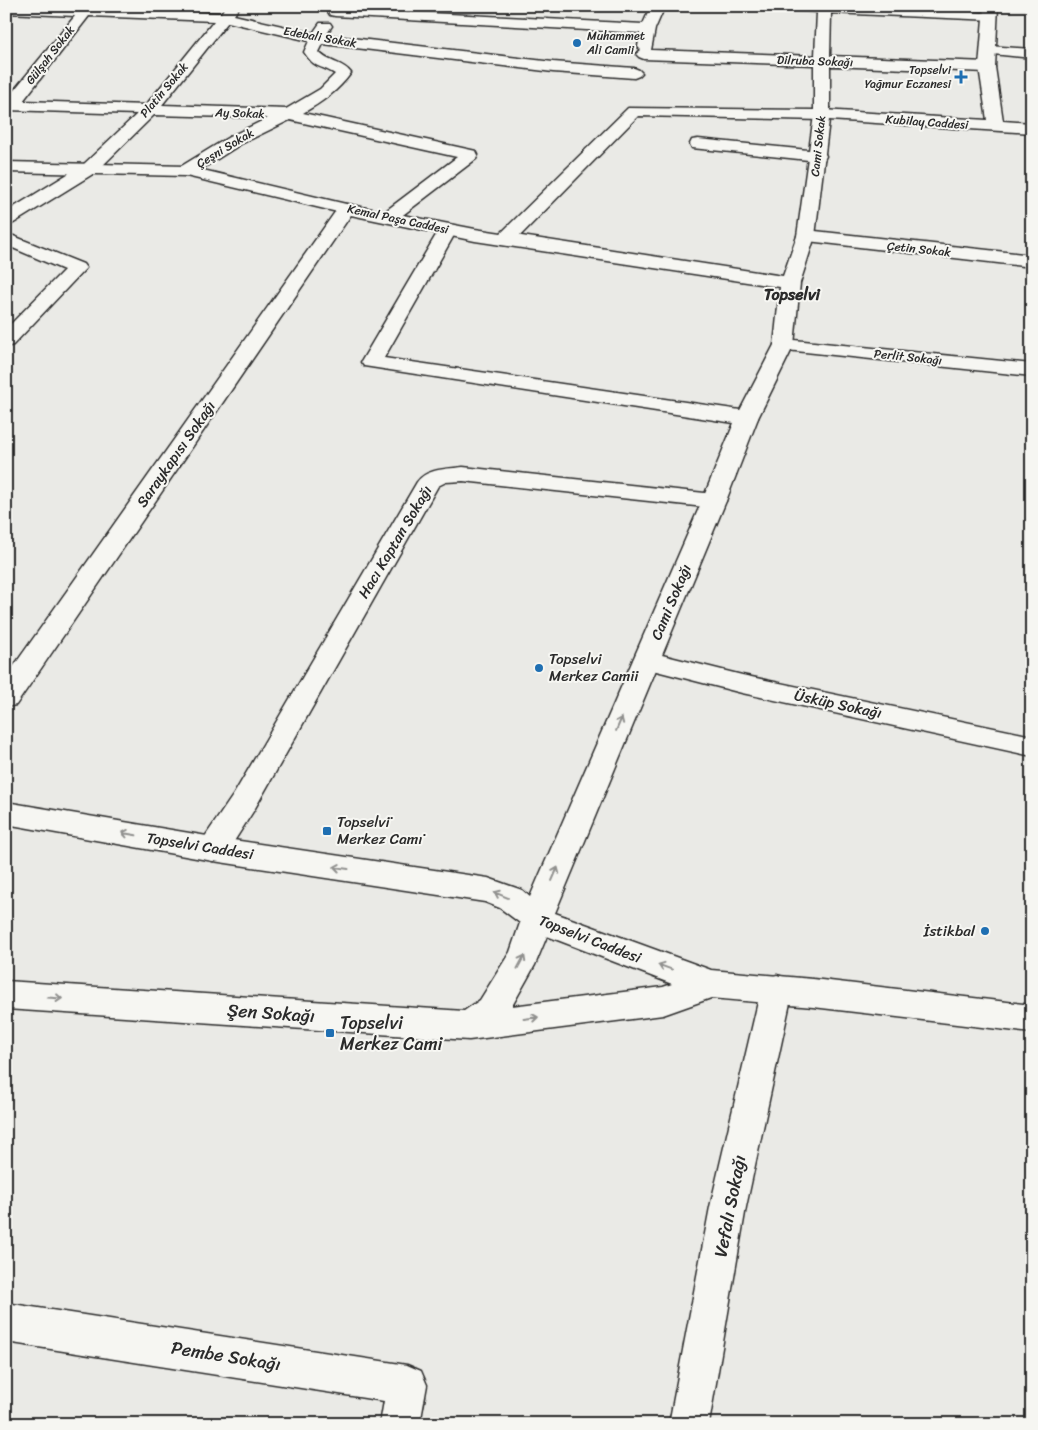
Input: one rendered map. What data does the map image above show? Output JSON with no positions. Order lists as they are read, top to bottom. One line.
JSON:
{"streets":{"street":["Edebali Sokak","Gülşah Sokak","Dilruba Sokağı","Platin Sokak","Ay Sokak","Kubilay Caddesi","Cami Sokak","Çeşni Sokak","Kemal Paşa Caddesi","Çetin Sokak","Perlit Sokağı","Saraykapısı Sokağı","Hacı Kaptan Sokağı","Cami Sokağı","Üsküp Sokağı","Topselvi Caddesi","Şen Sokağı","Vefalı Sokağı","Pembe Sokağı"]},"crossings":[["Edebali Sokak","Gülşah Sokak"],["Edebali Sokak","Platin Sokak"],["Edebali Sokak","Çeşni Sokak"],["Gülşah Sokak","Ay Sokak"],["Dilruba Sokağı","Cami Sokak"],["Platin Sokak","Ay Sokak"],["Platin Sokak","Kemal Paşa Caddesi"],["Ay Sokak","Çeşni Sokak"],["Ay Sokak","Kemal Paşa Caddesi"],["Kubilay Caddesi","Cami Sokak"],["Cami Sokak","Kemal Paşa Caddesi"],["Cami Sokak","Çetin Sokak"],["Cami Sokak","Cami Sokağı"],["Çeşni Sokak","Kemal Paşa Caddesi"],["Kemal Paşa Caddesi","Saraykapısı Sokağı"],["Kemal Paşa Caddesi","Cami Sokağı"],["Perlit Sokağı","Cami Sokağı"],["Hacı Kaptan Sokağı","Cami Sokağı"],["Hacı Kaptan Sokağı","Topselvi Caddesi"],["Cami Sokağı","Üsküp Sokağı"],["Cami Sokağı","Topselvi Caddesi"],["Cami Sokağı","Şen Sokağı"],["Topselvi Caddesi","Şen Sokağı"],["Topselvi Caddesi","Vefalı Sokağı"]],"one_way":["Cami Sokağı","Topselvi Caddesi","Şen Sokağı"],"districts":["Topselvi"],"places":{"other":["Muhammet Ali Camii","Topselvi Merkez Camii","İstikbal"],"health":["Topselvi Yağmur Eczanesi"],"transit":["Topselvi̇ Merkez Cami̇","Topselvi Merkez Cami"]}}
